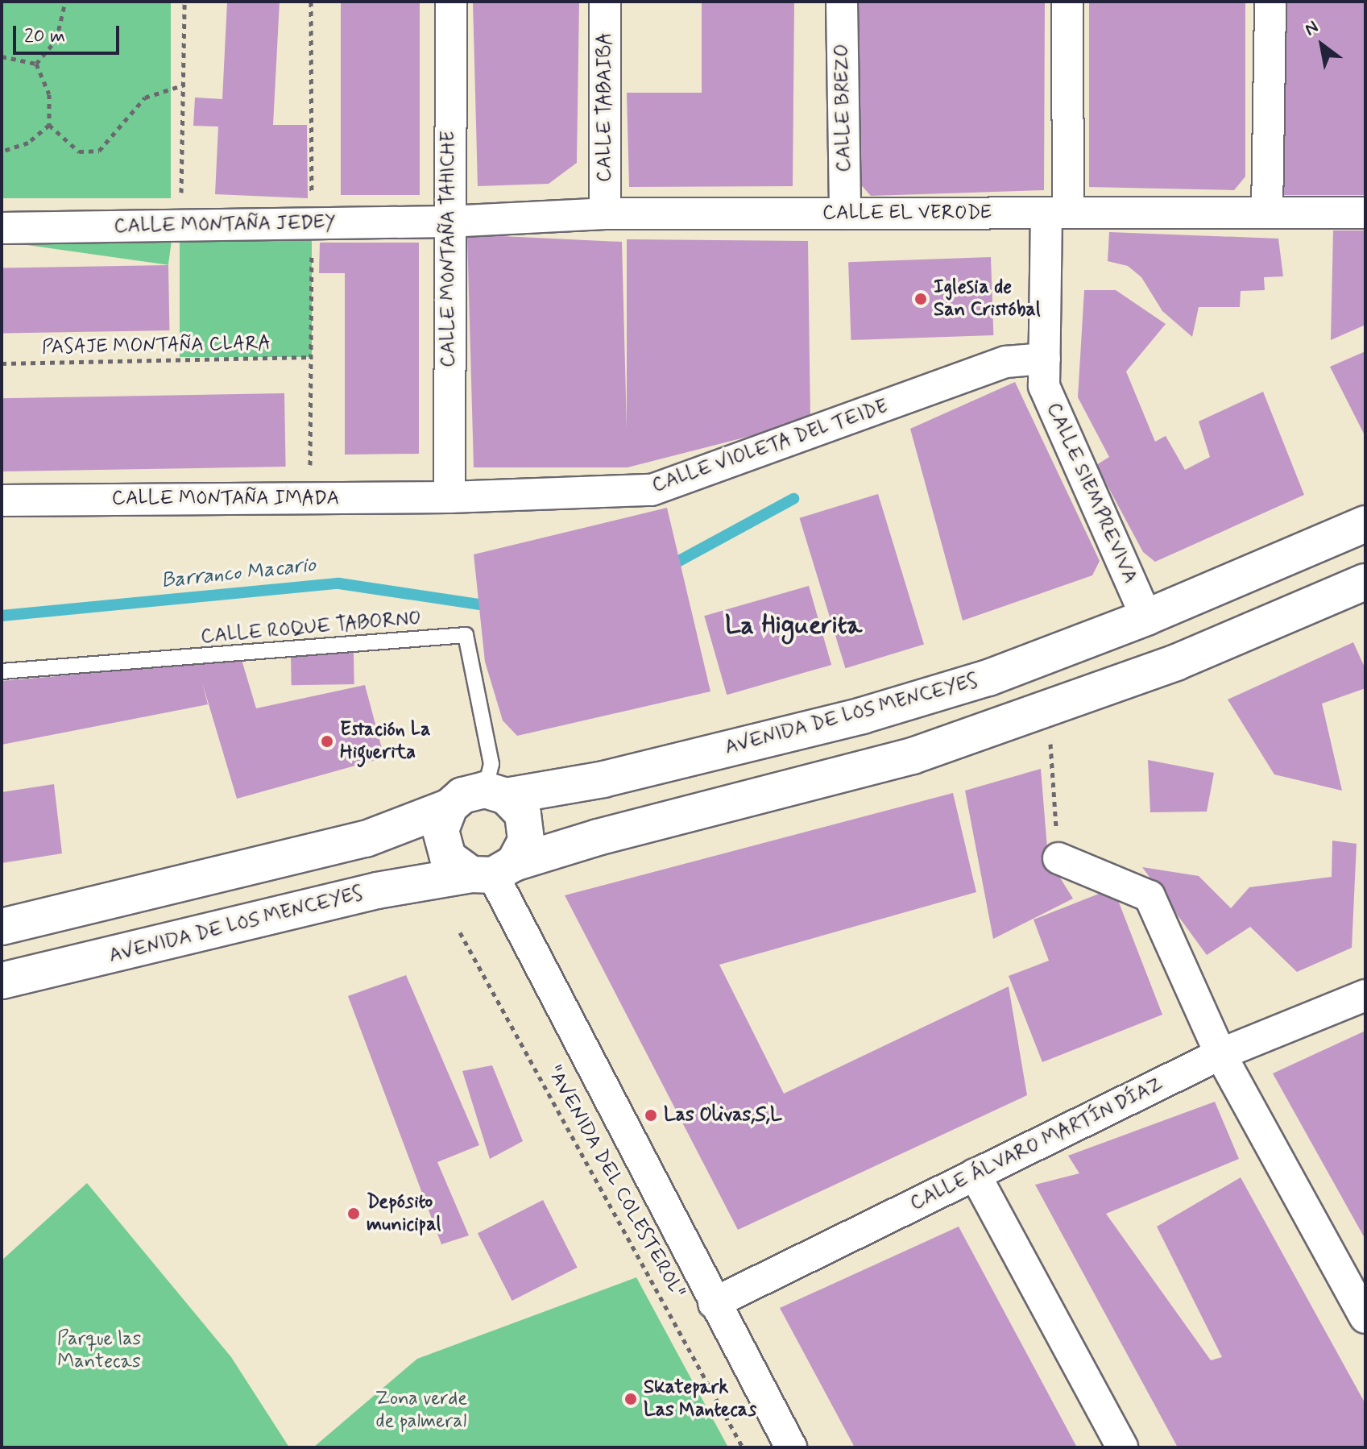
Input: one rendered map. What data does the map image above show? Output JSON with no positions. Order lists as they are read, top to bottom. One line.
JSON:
{"streets":{"main road":["AVENIDA DE LOS MENCEYES"],"street":["CALLE TABAIBA","CALLE BREZO","CALLE EL VERODE","CALLE MONTAÑA JEDEY","CALLE MONTAÑA TAHICHE","CALLE VIOLETA DEL TEIDE","CALLE SIEMPREVIVA","CALLE MONTAÑA IMADA","CALLE ÁLVARO MARTÍN DÍAZ"],"lane":["CALLE ROQUE TABORNO"],"path":["PASAJE MONTAÑA CLARA","\"AVENIDA DEL COLESTEROL\""]},"crossings":[["CALLE TABAIBA","CALLE EL VERODE"],["CALLE BREZO","CALLE EL VERODE"],["CALLE EL VERODE","CALLE MONTAÑA JEDEY"],["CALLE EL VERODE","CALLE MONTAÑA TAHICHE"],["CALLE EL VERODE","CALLE SIEMPREVIVA"],["CALLE MONTAÑA JEDEY","CALLE MONTAÑA TAHICHE"],["CALLE MONTAÑA TAHICHE","CALLE VIOLETA DEL TEIDE"],["CALLE MONTAÑA TAHICHE","CALLE MONTAÑA IMADA"],["CALLE VIOLETA DEL TEIDE","CALLE SIEMPREVIVA"],["CALLE VIOLETA DEL TEIDE","CALLE MONTAÑA IMADA"],["CALLE SIEMPREVIVA","AVENIDA DE LOS MENCEYES"],["CALLE ROQUE TABORNO","AVENIDA DE LOS MENCEYES"]],"districts":["La Higuerita"],"water":["Barranco Macario"],"parks":["Parque las Mantecas","Zona verde de palmeral"],"places":["Iglesia de San Cristóbal","Estación La Higuerita","Las Olivas,S,L","Depósito municipal","Skatepark Las Mantecas"],"scale_bar":"20 m","north":"top left"}
